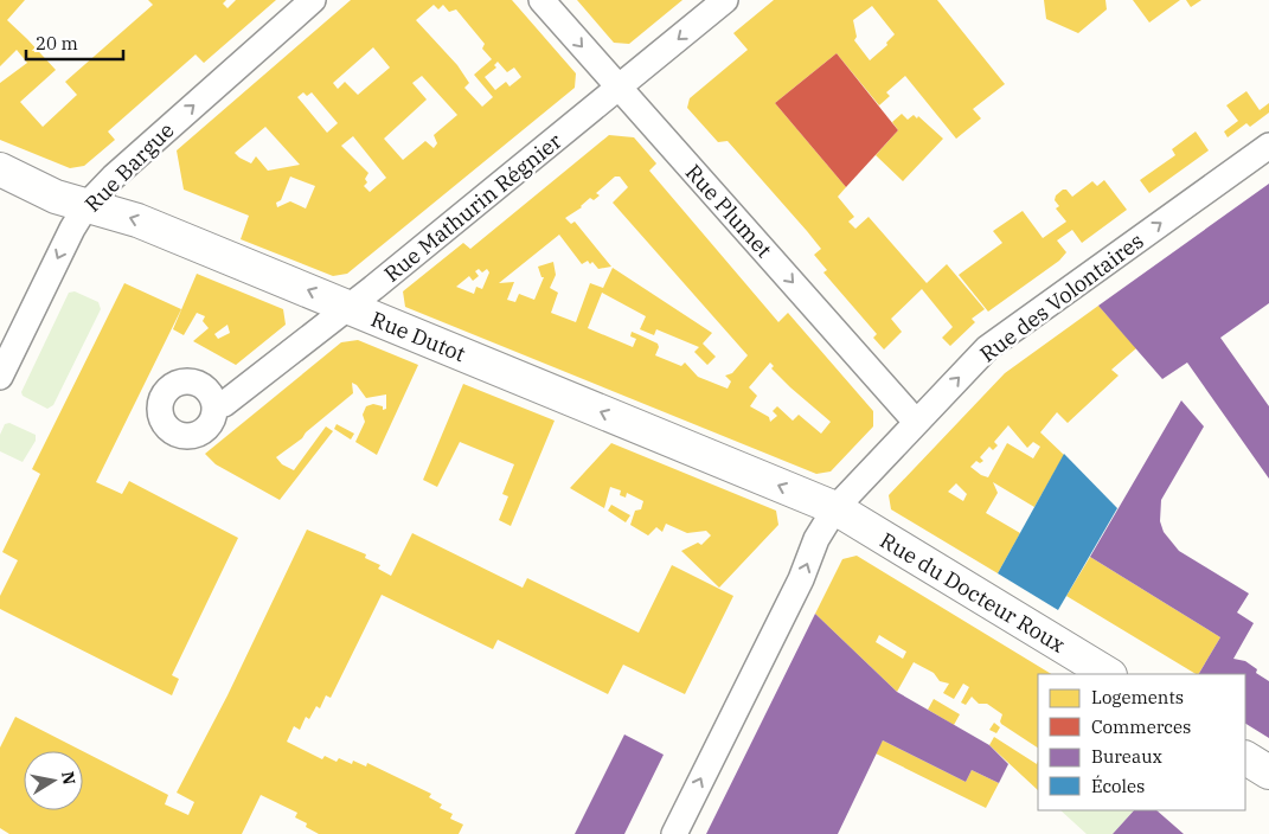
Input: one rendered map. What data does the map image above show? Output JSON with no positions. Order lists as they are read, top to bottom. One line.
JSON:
{"streets":{"street":["Rue Bargue","Rue Mathurin Régnier","Rue Plumet","Rue des Volontaires","Rue Dutot","Rue du Docteur Roux"]},"crossings":[["Rue Bargue","Rue Dutot"],["Rue Mathurin Régnier","Rue Plumet"],["Rue Mathurin Régnier","Rue Dutot"],["Rue Plumet","Rue des Volontaires"],["Rue des Volontaires","Rue Dutot"],["Rue des Volontaires","Rue du Docteur Roux"],["Rue Dutot","Rue du Docteur Roux"]],"one_way":["Rue Plumet","Rue des Volontaires","Rue Dutot"],"legend":["Logements","Commerces","Bureaux","Écoles"],"scale_bar":"20 m","north":"right"}
